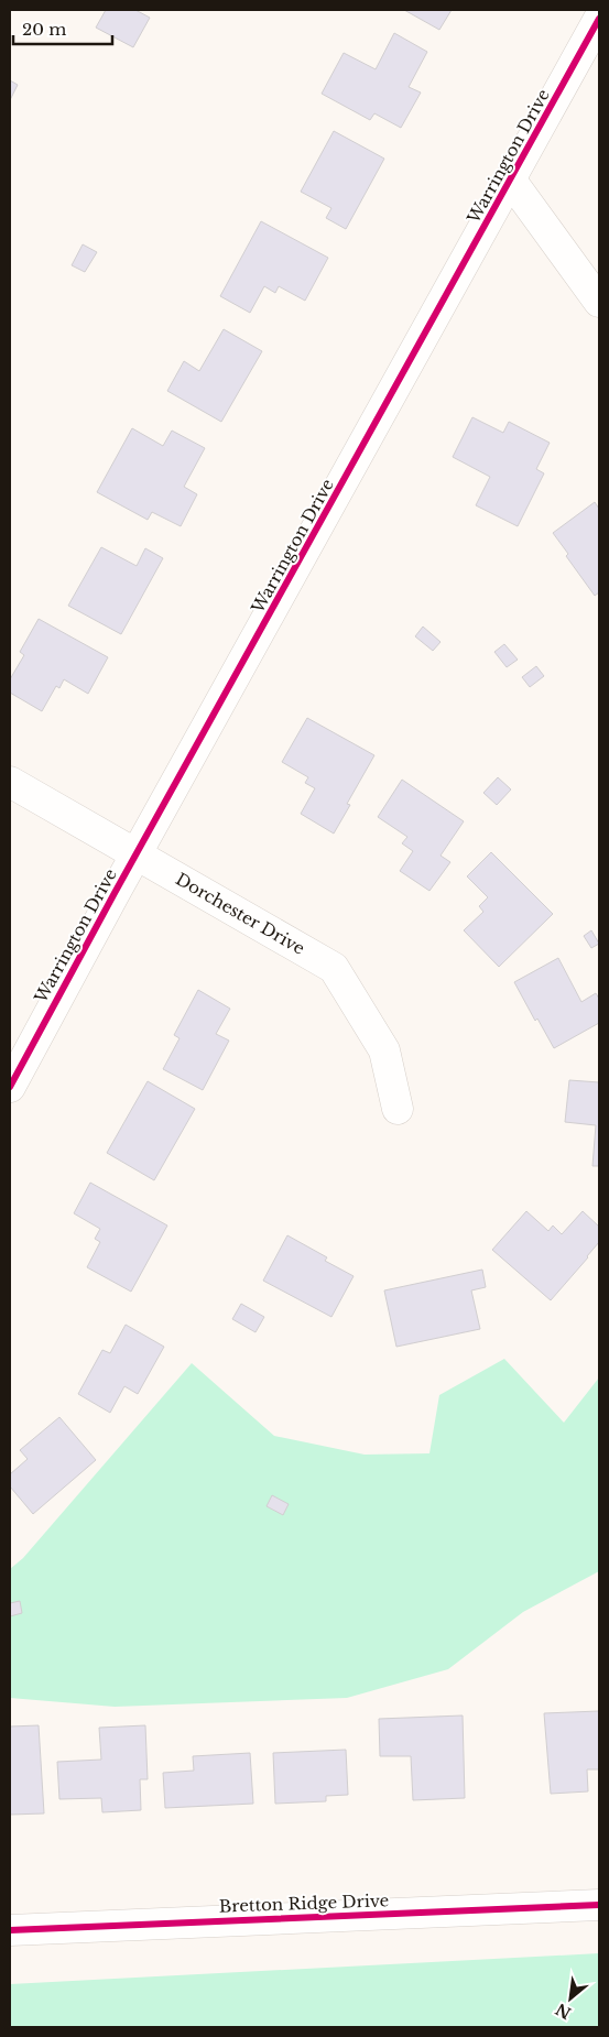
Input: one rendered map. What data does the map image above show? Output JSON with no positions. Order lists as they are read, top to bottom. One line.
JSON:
{"streets":{"street":["Warrington Drive","Dorchester Drive","Bretton Ridge Drive"]},"crossings":[["Warrington Drive","Dorchester Drive"]],"scale_bar":"20 m","north":"bottom left"}
